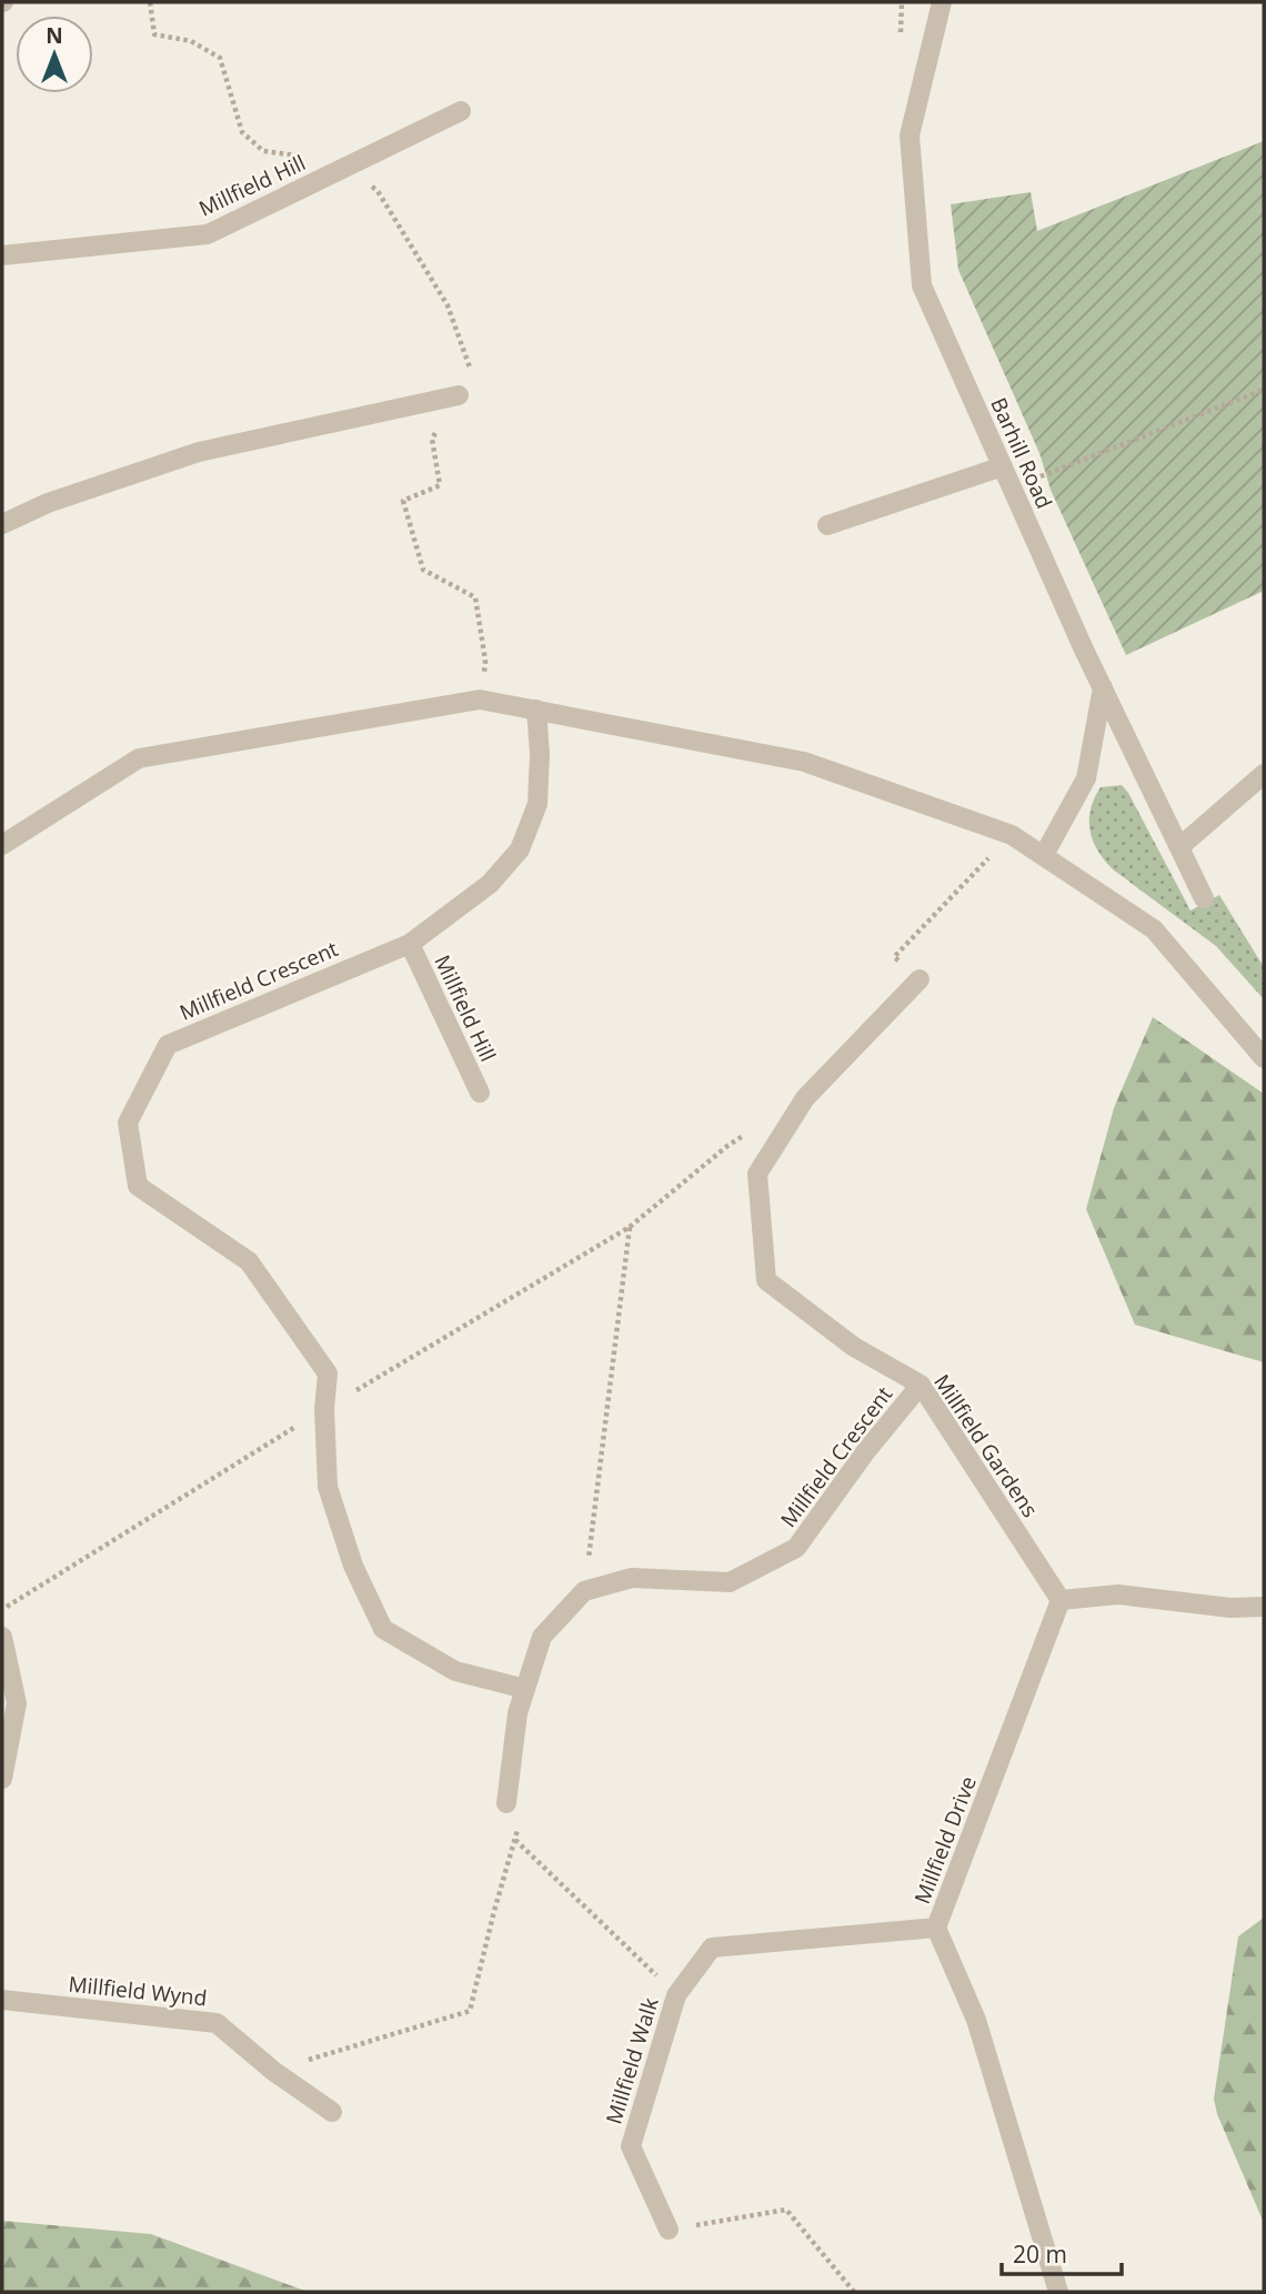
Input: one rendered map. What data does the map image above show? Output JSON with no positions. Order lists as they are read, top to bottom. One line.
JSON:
{"streets":{"street":["Millfield Hill","Barhill Road","Millfield Crescent","Millfield Gardens","Millfield Drive","Millfield Wynd","Millfield Walk"]},"crossings":[["Millfield Hill","Millfield Crescent"],["Millfield Crescent","Millfield Gardens"],["Millfield Gardens","Millfield Drive"],["Millfield Drive","Millfield Walk"]],"scale_bar":"20 m","north":"top"}
